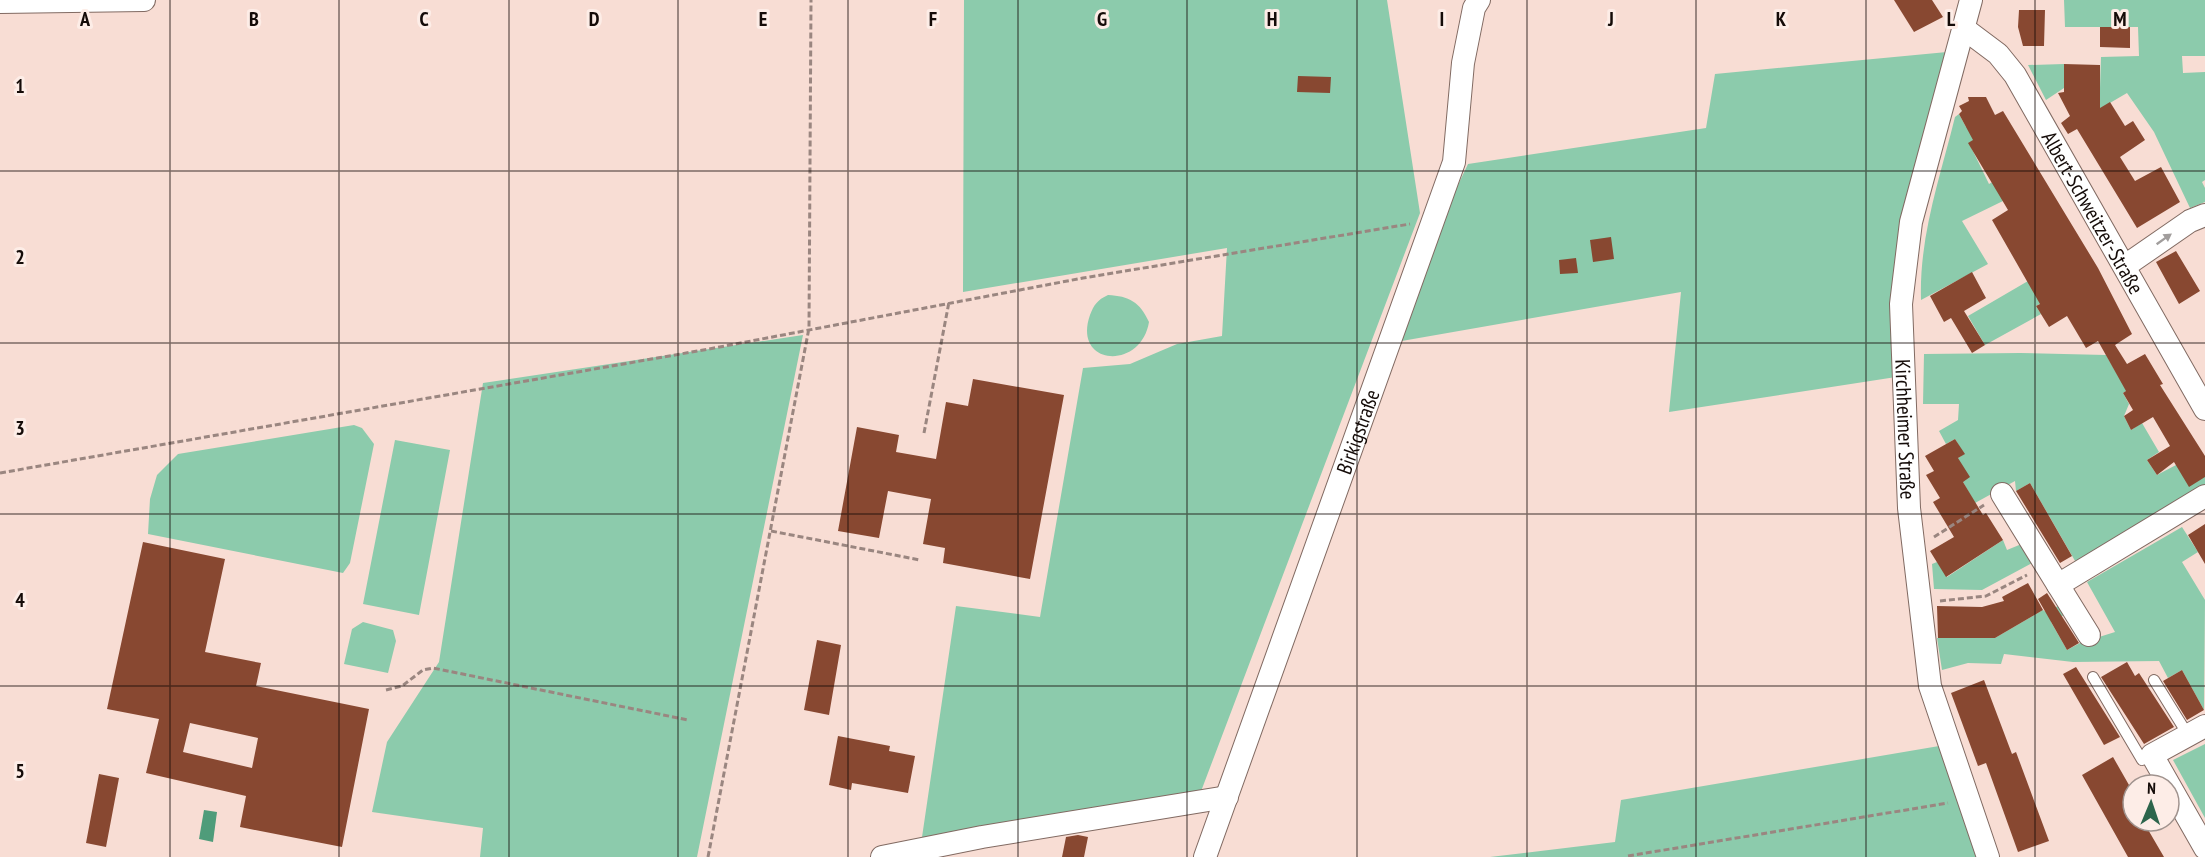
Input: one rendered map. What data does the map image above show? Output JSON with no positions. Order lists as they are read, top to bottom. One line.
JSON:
{"streets":{"street":["Albert-Schweitzer-Straße","Kirchheimer Straße","Birkigstraße"]},"crossings":[["Albert-Schweitzer-Straße","Kirchheimer Straße"]],"north":"top","grid":{"columns":["A","B","C","D","E","F","G","H","I","J","K","L","M"],"rows":["1","2","3","4","5"]}}
